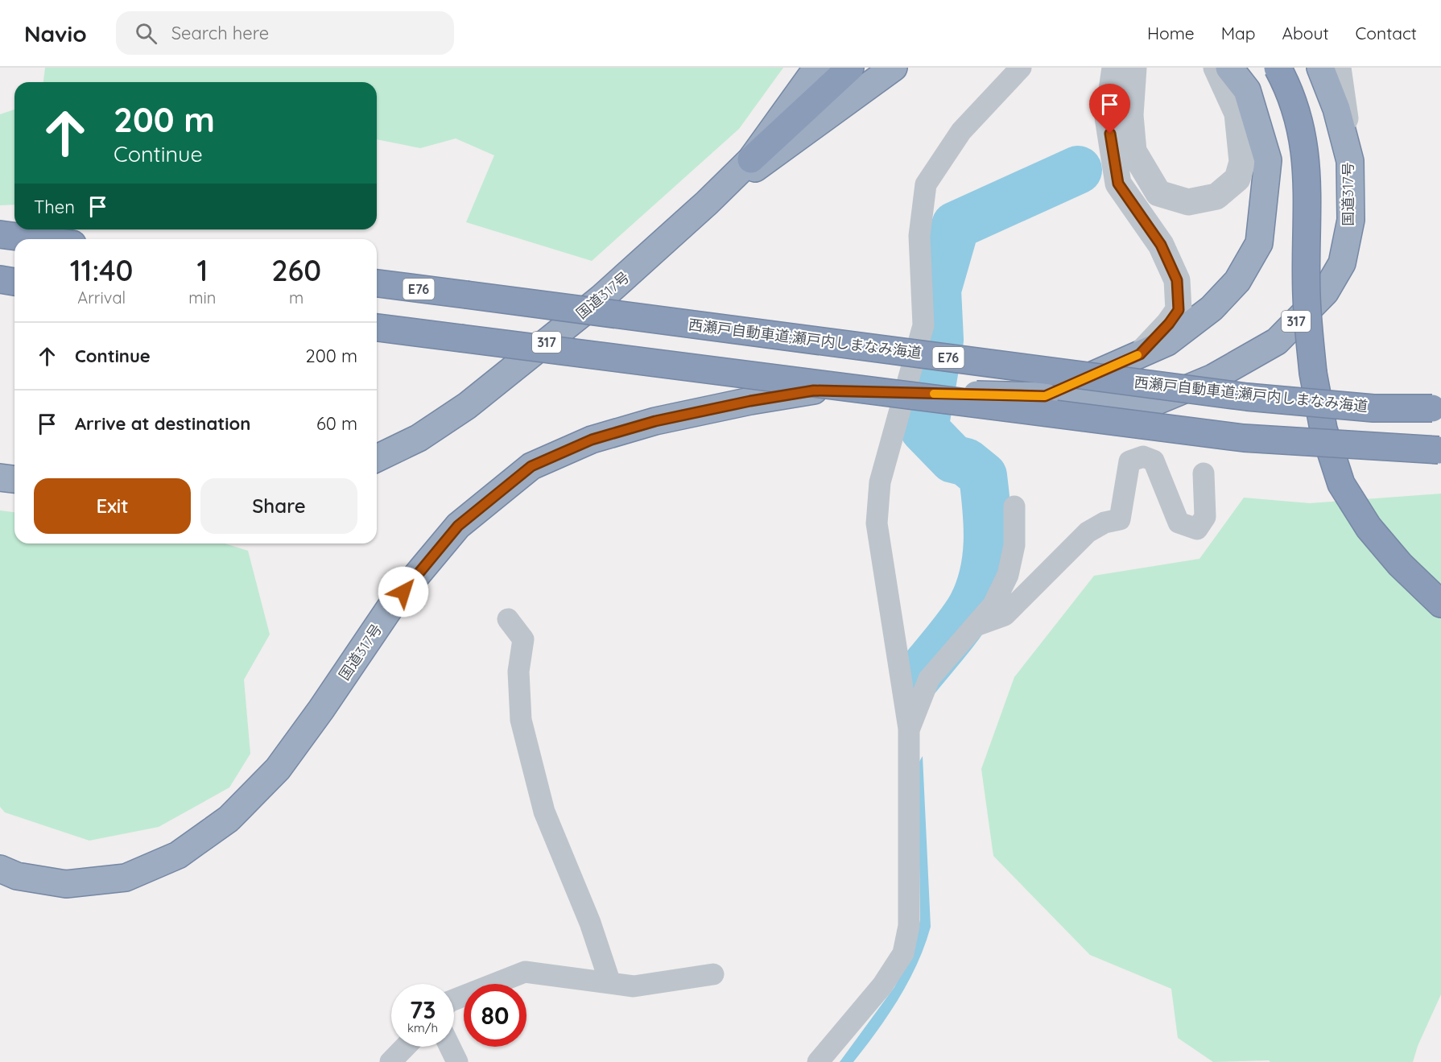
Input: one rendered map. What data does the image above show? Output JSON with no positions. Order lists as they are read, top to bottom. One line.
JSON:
{"streets":{"highway":["国道317号","E76","317","西瀬戸自動車道;瀬戸内しまなみ海道"]},"page":{"header":"Navio","search":"Search here","nav":["Home","Map","About","Contact"],"turn":["200 m","Continue"],"then":"Then","eta":["11:40","Arrival","1","min","260","m"],"list":[{"name":"Continue","value":"200 m"},{"name":"Arrive at destination","value":"60 m"}],"buttons":["Exit","Share"],"speed":"73 km/h","limit":"80"}}
